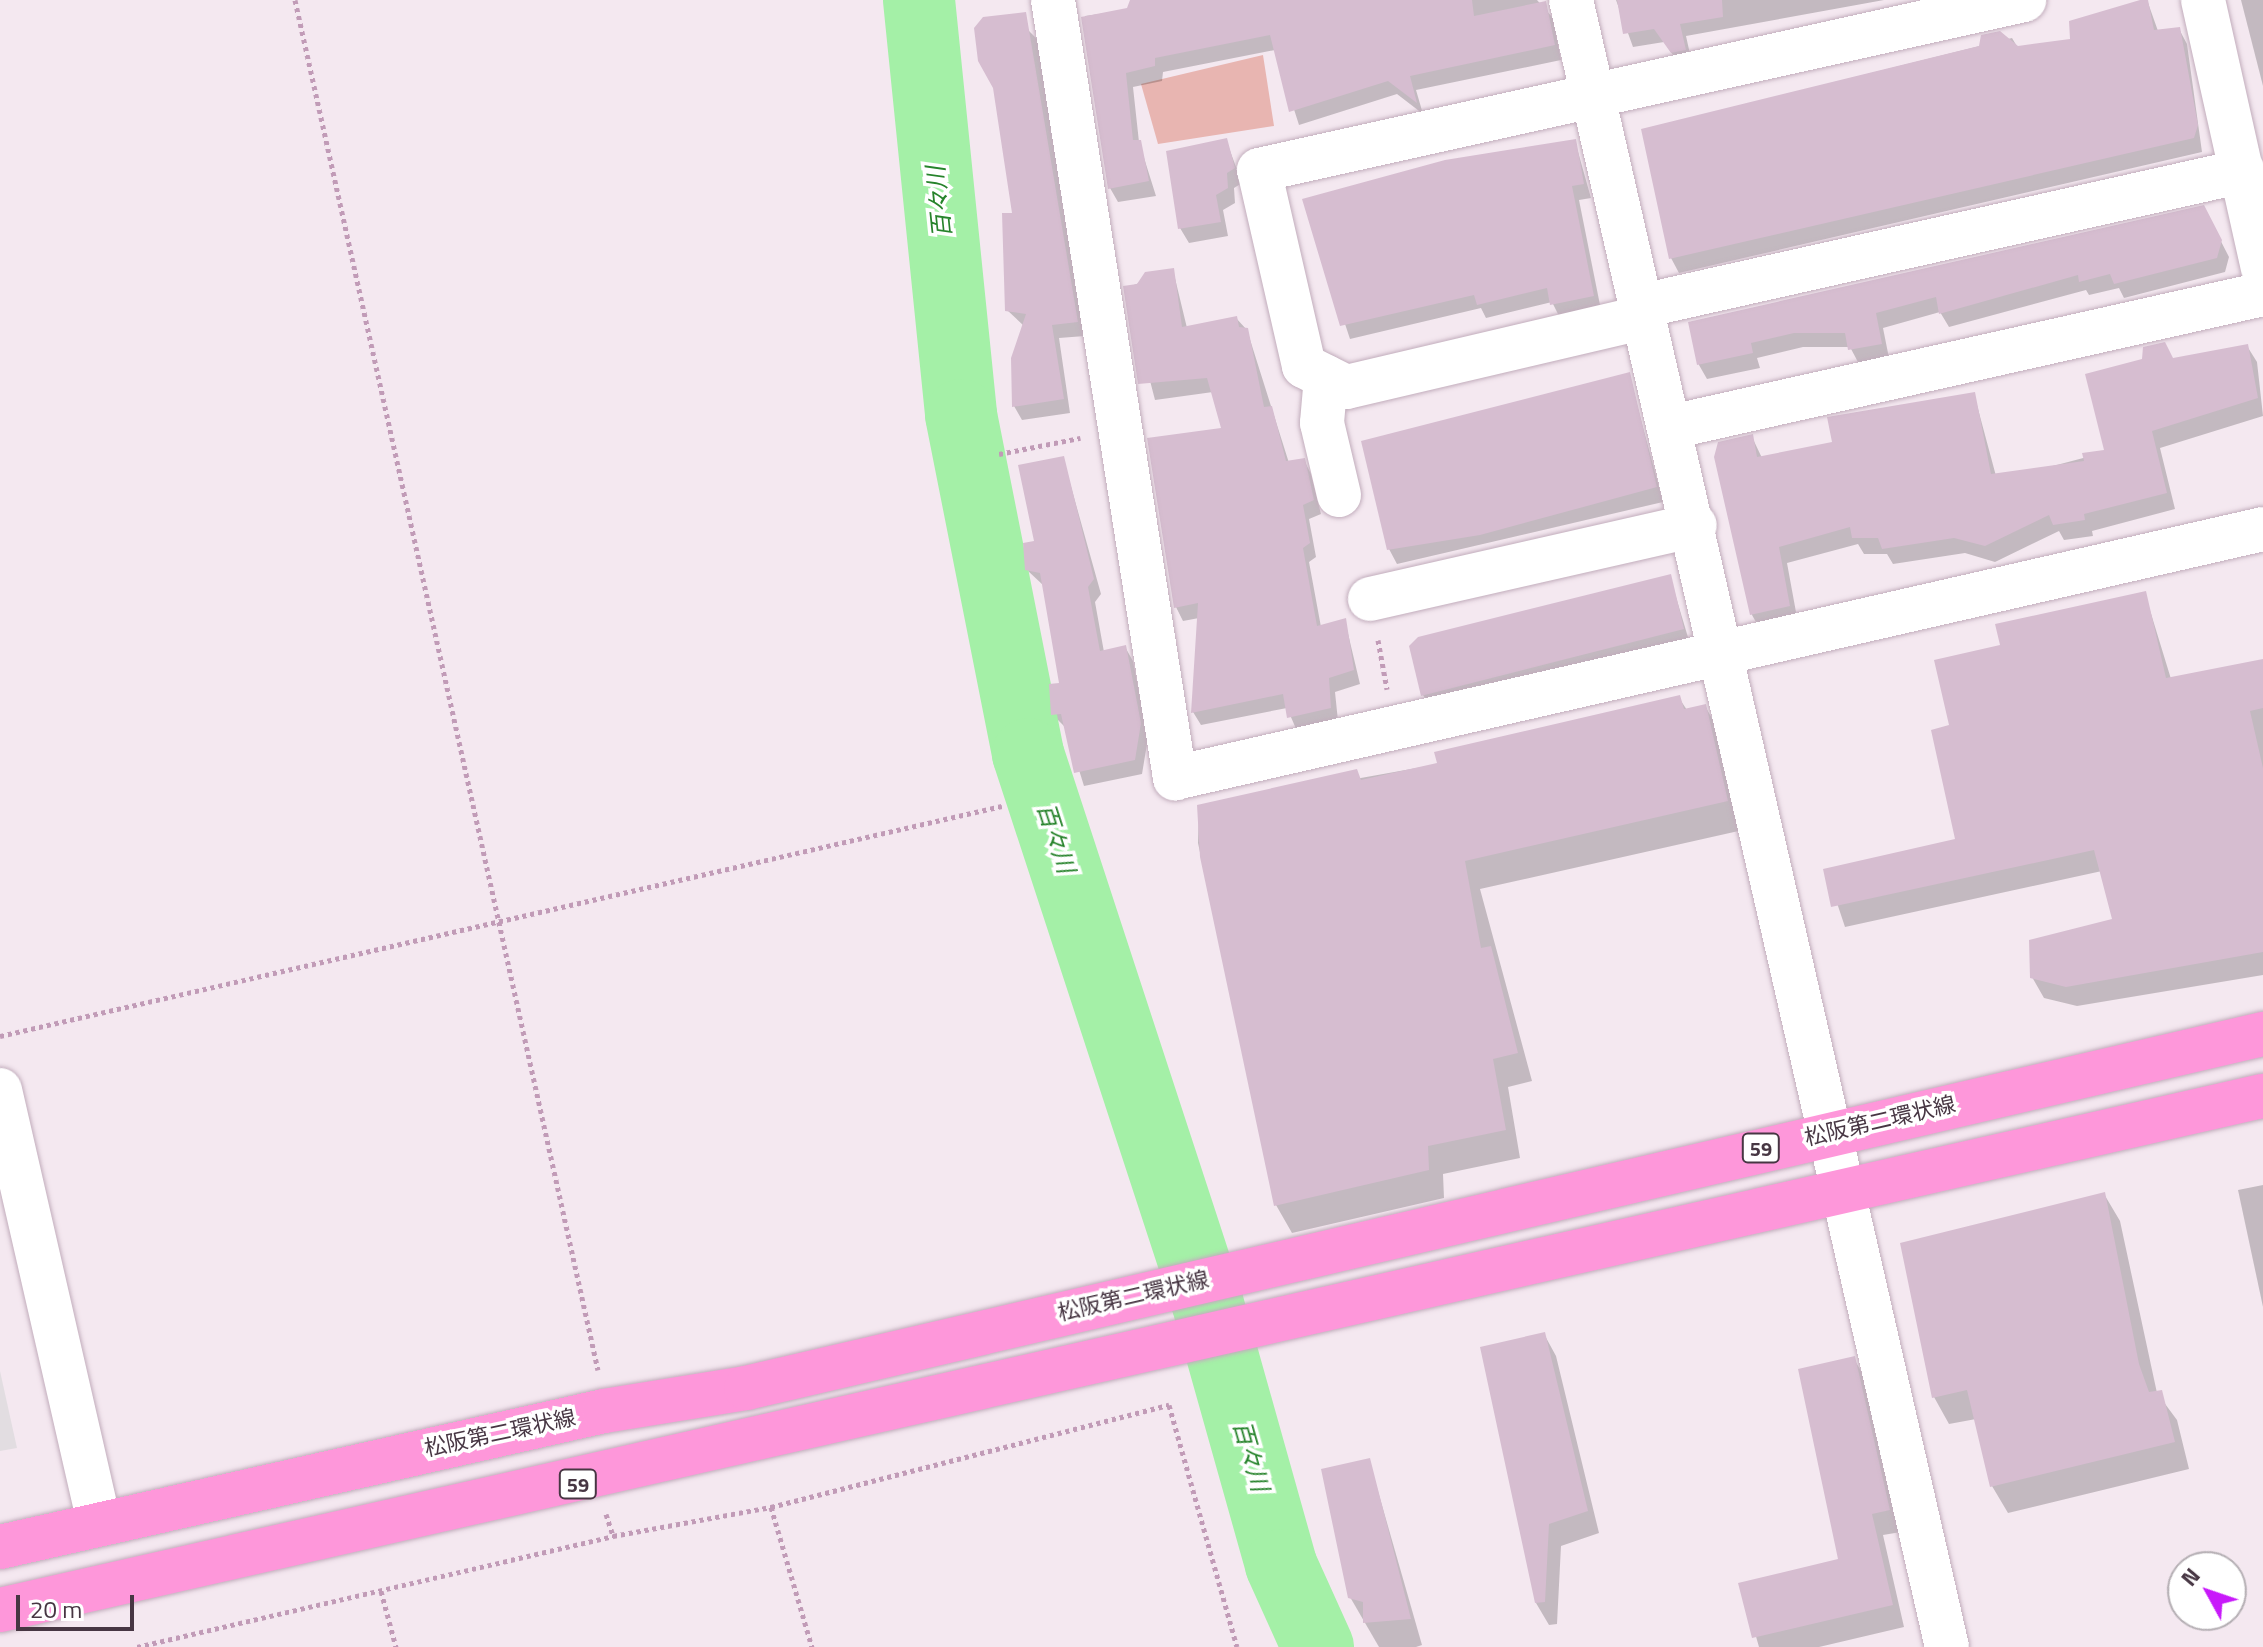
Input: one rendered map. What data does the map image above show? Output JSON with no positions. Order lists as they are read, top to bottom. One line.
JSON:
{"streets":{"main road":["松阪第二環状線","59"]},"water":["百々川"],"scale_bar":"20 m","north":"top left"}
